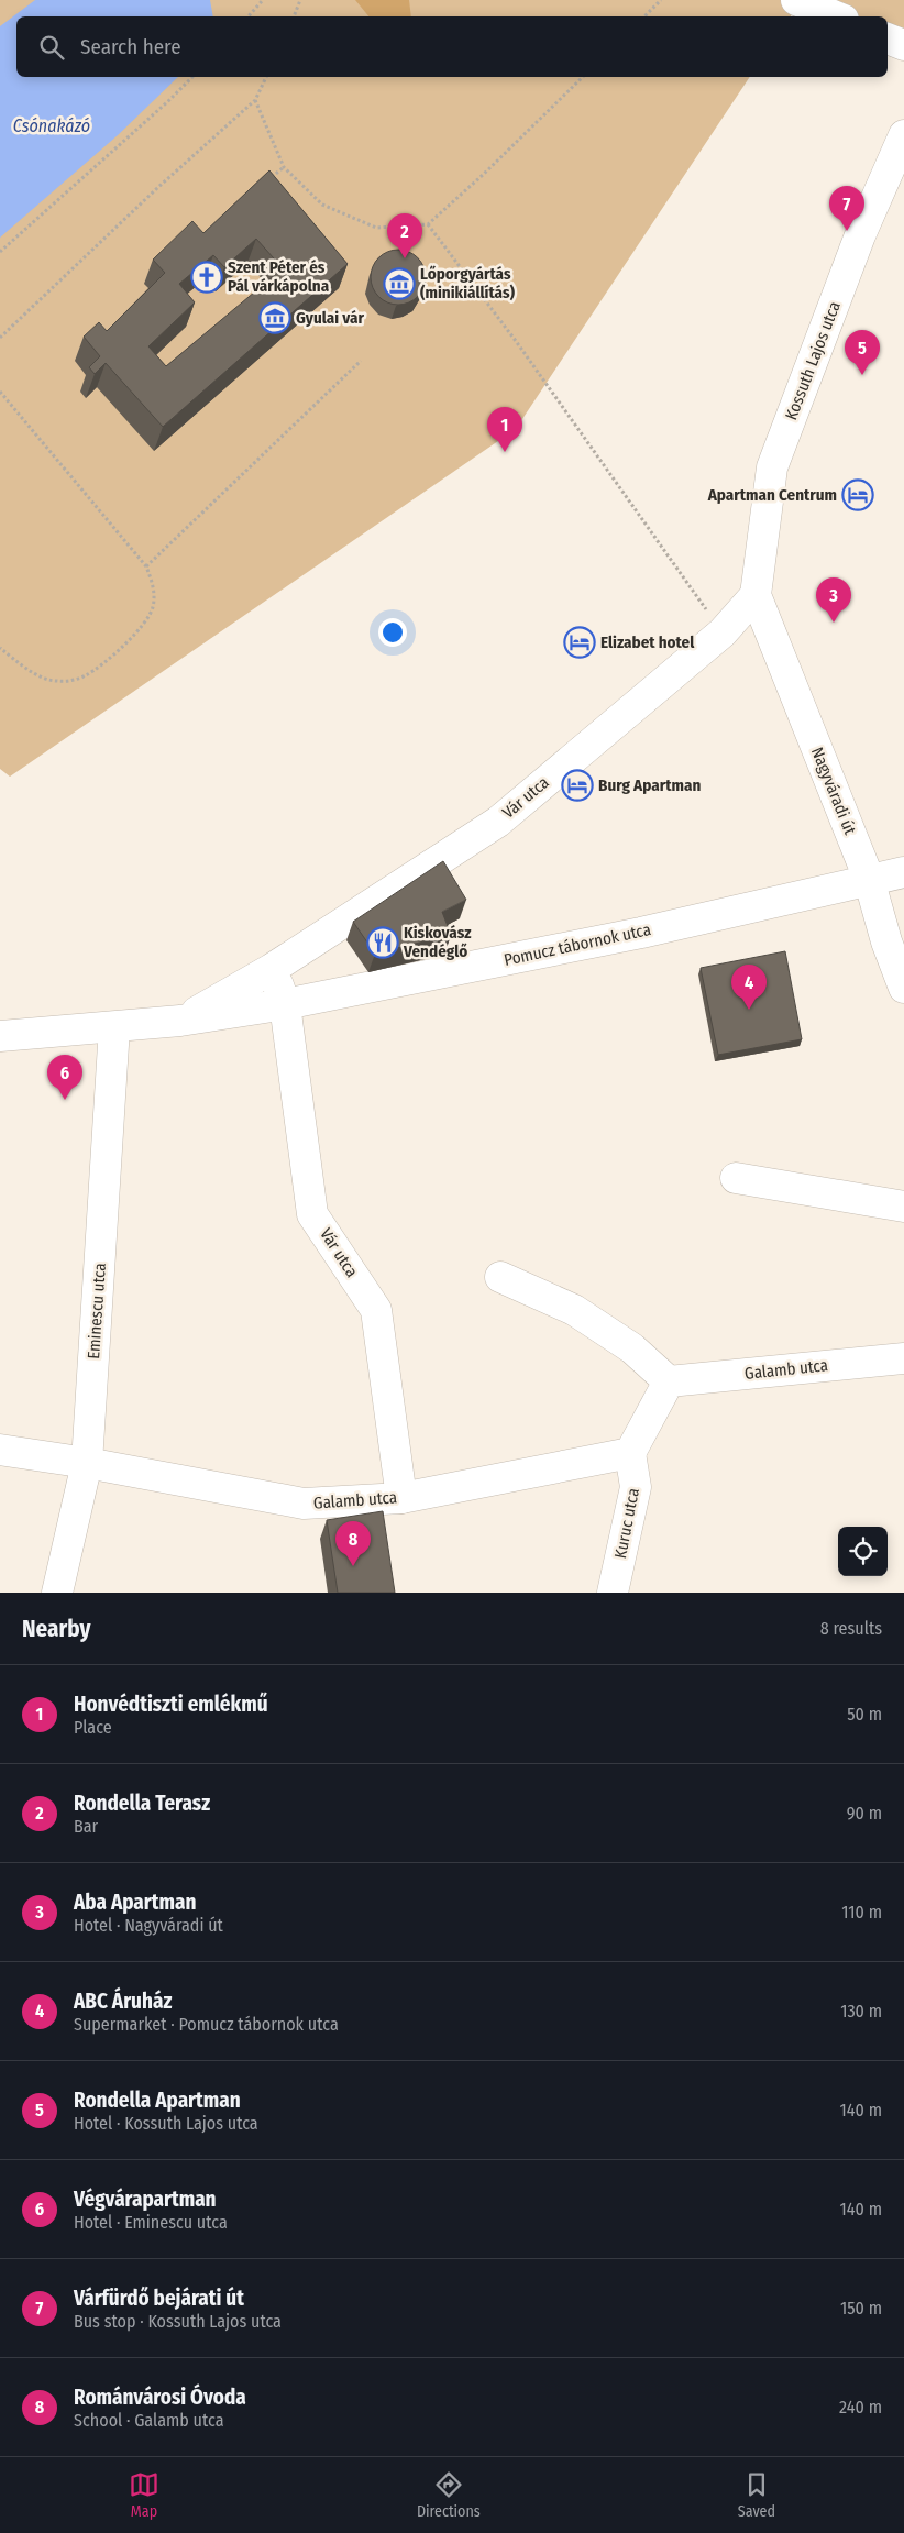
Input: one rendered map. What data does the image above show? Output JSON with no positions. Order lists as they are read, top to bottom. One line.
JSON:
{"streets":{"street":["Kossuth Lajos utca","Nagyváradi út","Vár utca","Pomucz tábornok utca","Eminescu utca","Galamb utca","Kuruc utca"]},"crossings":[["Kossuth Lajos utca","Nagyváradi út"],["Kossuth Lajos utca","Vár utca"],["Nagyváradi út","Vár utca"],["Nagyváradi út","Pomucz tábornok utca"],["Vár utca","Pomucz tábornok utca"],["Vár utca","Eminescu utca"],["Vár utca","Galamb utca"],["Eminescu utca","Galamb utca"],["Galamb utca","Kuruc utca"]],"water":["Csónakázó"],"places":{"church":["Szent Péter és Pál várkápolna"],"museum":["Lőporgyártás (minikiállítás)","Gyulai vár"],"hotel":["Apartman Centrum","Elizabet hotel","Burg Apartman"],"restaurant":["Kiskovász Vendéglő"]},"page":{"search":"Search here","pins":["7","2","5","1","3","4","6","8"],"heading":["Nearby","8 results"],"list":[{"mark":"1","name":"Honvédtiszti emlékmű","note":"Place","value":"50 m"},{"mark":"2","name":"Rondella Terasz","note":"Bar","value":"90 m"},{"mark":"3","name":"Aba Apartman","note":"Hotel · Nagyváradi út","value":"110 m"},{"mark":"4","name":"ABC Áruház","note":"Supermarket · Pomucz tábornok utca","value":"130 m"},{"mark":"5","name":"Rondella Apartman","note":"Hotel · Kossuth Lajos utca","value":"140 m"},{"mark":"6","name":"Végvárapartman","note":"Hotel · Eminescu utca","value":"140 m"},{"mark":"7","name":"Várfürdő bejárati út","note":"Bus stop · Kossuth Lajos utca","value":"150 m"},{"mark":"8","name":"Románvárosi Óvoda","note":"School · Galamb utca","value":"240 m"}],"nav":["Map","Directions","Saved"]}}
